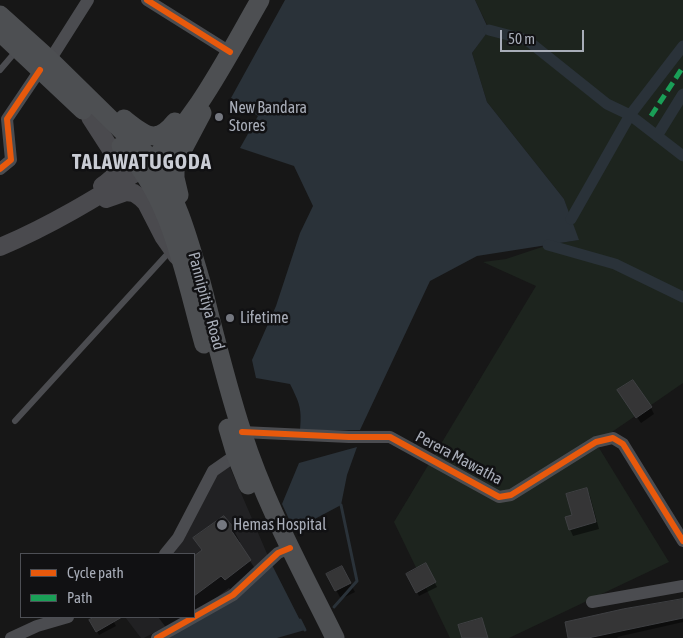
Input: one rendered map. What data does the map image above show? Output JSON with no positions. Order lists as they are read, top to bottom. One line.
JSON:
{"streets":{"main road":["Pannipitiya Road"],"street":["Perera Mawatha"]},"crossings":[["Pannipitiya Road","Perera Mawatha"]],"districts":["TALAWATUGODA"],"places":["New Bandara Stores","Lifetime","Hemas Hospital"],"legend":["Cycle path","Path"],"scale_bar":"50 m"}
